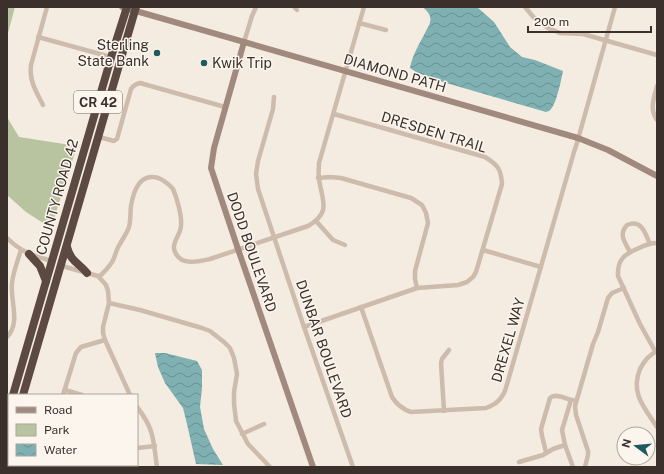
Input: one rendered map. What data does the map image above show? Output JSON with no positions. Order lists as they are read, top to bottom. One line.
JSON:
{"streets":{"highway":["CR 42","COUNTY ROAD 42"],"street":["DIAMOND PATH","DRESDEN TRAIL","DODD BOULEVARD","DREXEL WAY","DUNBAR BOULEVARD"]},"crossings":[["DIAMOND PATH","COUNTY ROAD 42"],["DIAMOND PATH","DODD BOULEVARD"],["DIAMOND PATH","DREXEL WAY"],["DRESDEN TRAIL","DREXEL WAY"],["DRESDEN TRAIL","DUNBAR BOULEVARD"]],"places":["Sterling State Bank","Kwik Trip"],"legend":["Road","Park","Water"],"scale_bar":"200 m","north":"left"}
